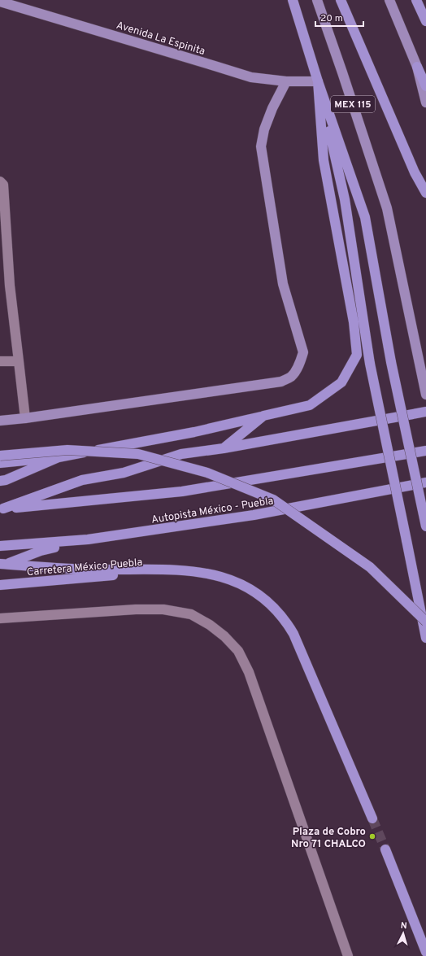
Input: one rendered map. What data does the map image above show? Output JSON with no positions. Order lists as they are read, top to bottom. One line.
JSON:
{"streets":{"highway":["Autopista México - Puebla","Carretera México Puebla"],"main road":["Avenida La Espinita","MEX 115"]},"places":["Plaza de Cobro Nro 71 CHALCO"],"scale_bar":"20 m","north":"top"}
